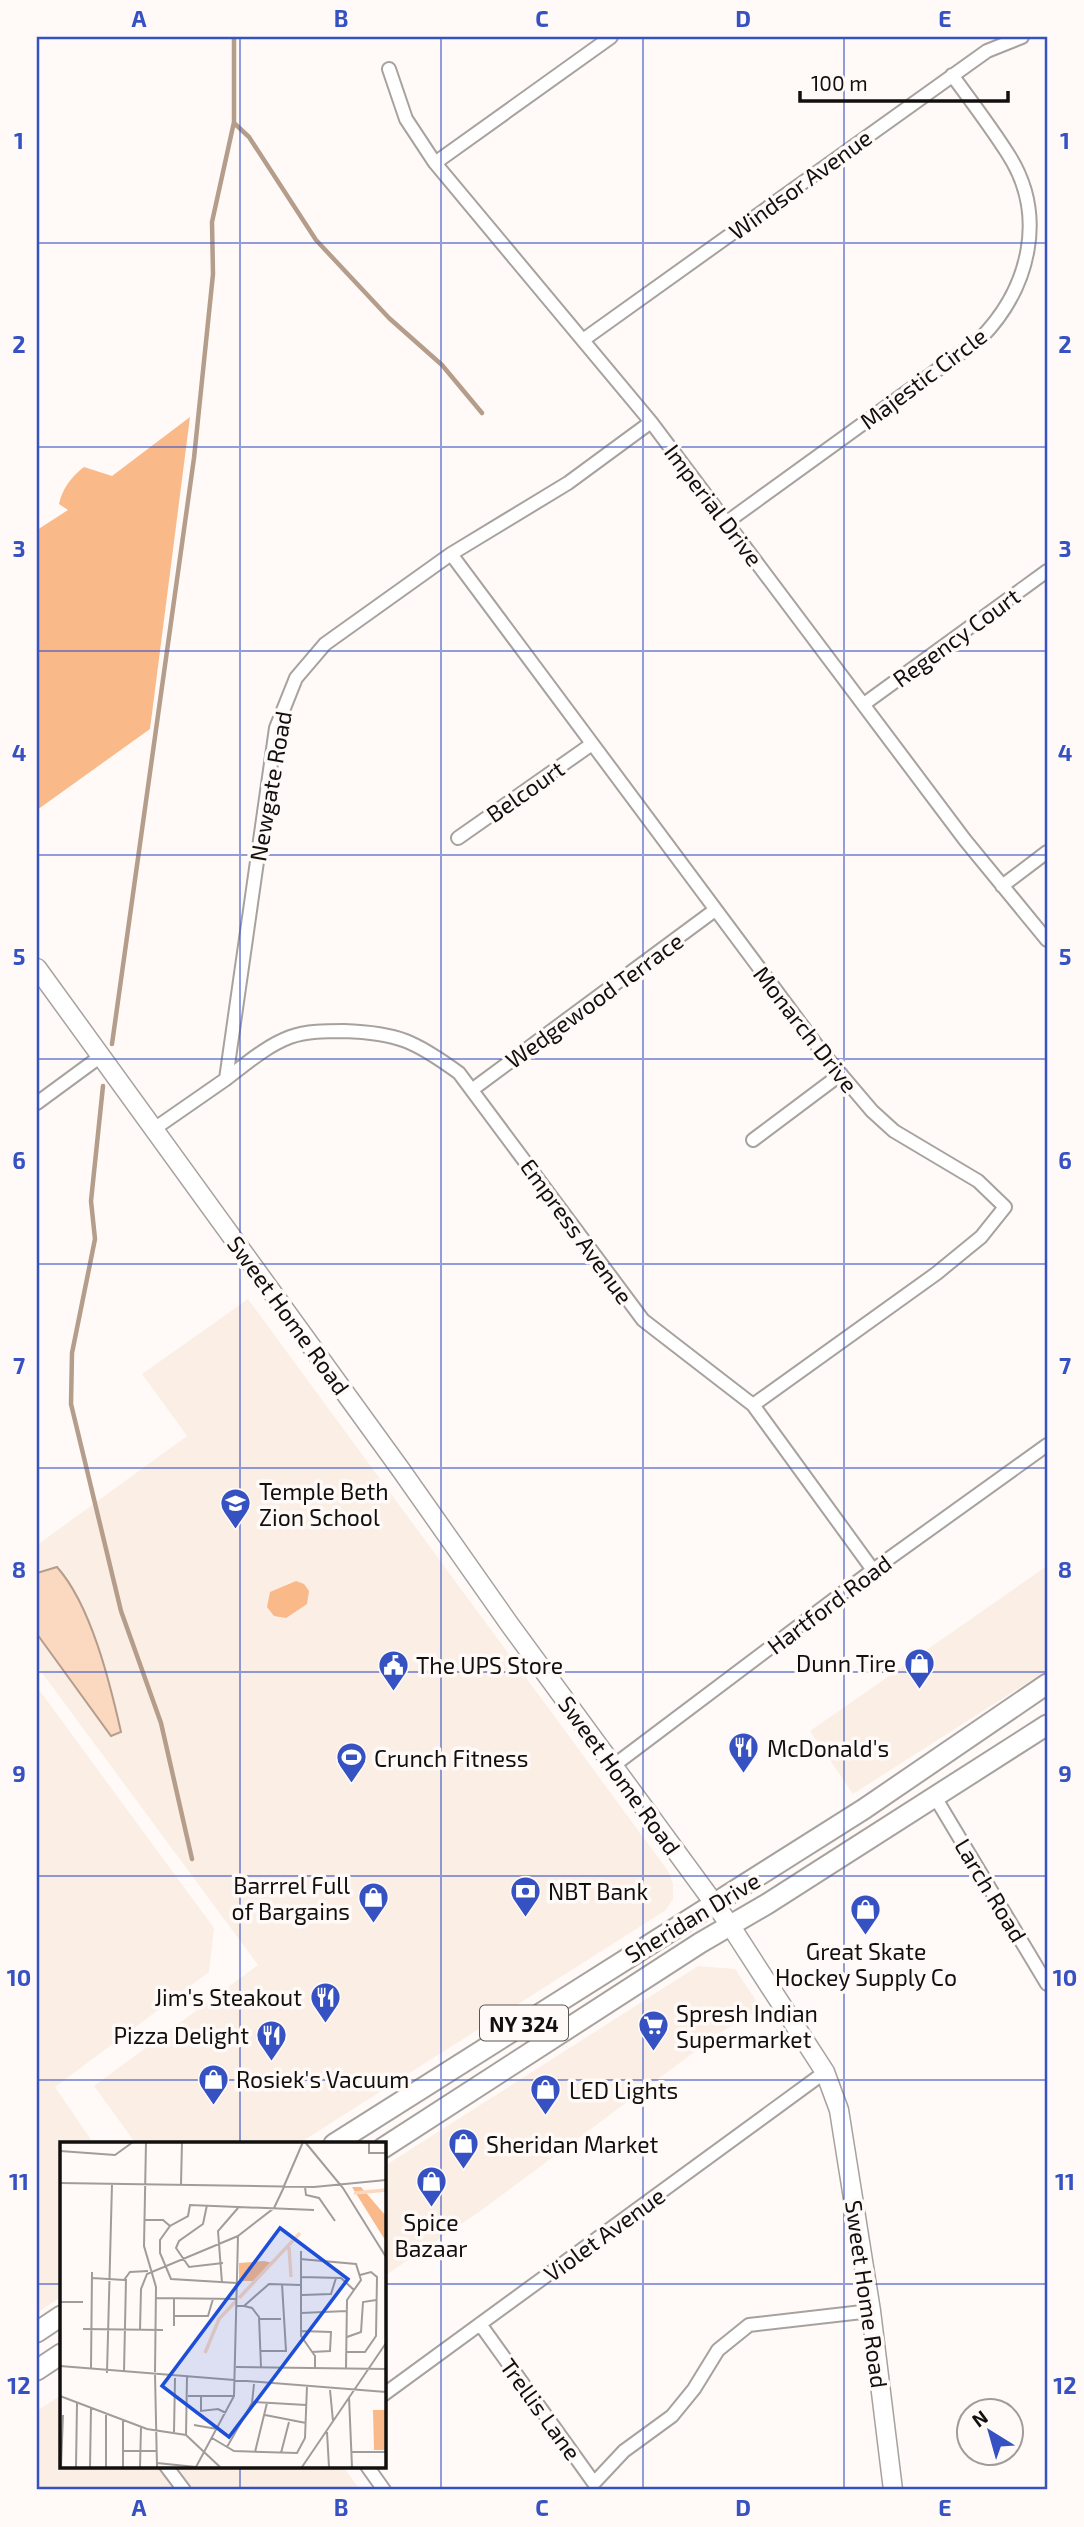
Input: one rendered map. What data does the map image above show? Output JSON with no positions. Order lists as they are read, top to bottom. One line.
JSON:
{"streets":{"main road":["Sheridan Drive","NY 324"],"street":["Windsor Avenue","Majestic Circle","Imperial Drive","Regency Court","Newgate Road","Belcourt","Wedgewood Terrace","Monarch Drive","Empress Avenue","Sweet Home Road","Hartford Road","Larch Road","Violet Avenue","Trellis Lane"]},"crossings":[["Windsor Avenue","Majestic Circle"],["Windsor Avenue","Imperial Drive"],["Majestic Circle","Imperial Drive"],["Imperial Drive","Regency Court"],["Imperial Drive","Newgate Road"],["Newgate Road","Monarch Drive"],["Newgate Road","Empress Avenue"],["Belcourt","Monarch Drive"],["Wedgewood Terrace","Monarch Drive"],["Wedgewood Terrace","Empress Avenue"],["Monarch Drive","Empress Avenue"],["Empress Avenue","Hartford Road"],["Sweet Home Road","Hartford Road"],["Sweet Home Road","Sheridan Drive"],["Sweet Home Road","Violet Avenue"],["Sweet Home Road","Trellis Lane"],["Larch Road","Sheridan Drive"],["Violet Avenue","Trellis Lane"]],"places":{"school or university":["Temple Beth Zion School"],"shop":["Dunn Tire","Barrrel Full of Bargains","Great Skate Hockey Supply Co","Rosiek's Vacuum","LED Lights","Sheridan Market","Spice Bazaar"],"public building":["The UPS Store"],"restaurant":["McDonald's","Jim's Steakout","Pizza Delight"],"sports":["Crunch Fitness"],"bank":["NBT Bank"],"supermarket":["Spresh Indian Supermarket"]},"scale_bar":"100 m","north":"top left","grid":{"columns":["A","B","C","D","E"],"rows":["1","2","3","4","5","6","7","8","9","10","11","12"]}}
